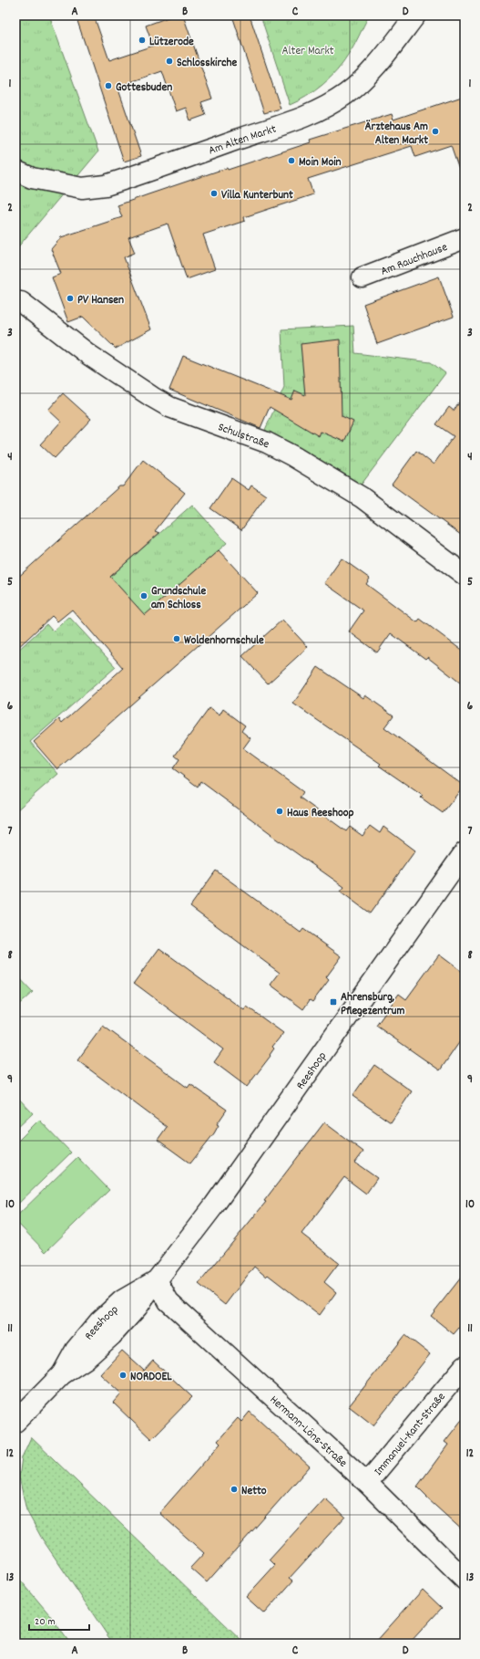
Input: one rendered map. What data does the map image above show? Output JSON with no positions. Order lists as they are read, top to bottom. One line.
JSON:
{"streets":{"street":["Am Alten Markt","Am Rauchhause","Schulstraße","Reeshoop","Hermann-Löns-Straße","Immanuel-Kant-Straße"]},"crossings":[["Reeshoop","Hermann-Löns-Straße"],["Hermann-Löns-Straße","Immanuel-Kant-Straße"]],"parks":["Alter Markt"],"places":{"other":["Lützerode","Schlosskirche","Gottesbuden","Ärztehaus Am Alten Markt","Moin Moin","Villa Kunterbunt","PV Hansen","Grundschule am Schloss","Woldenhornschule","Haus Reeshoop","NORDOEL","Netto"],"transit":["Ahrensburg, Pflegezentrum"]},"scale_bar":"20 m","grid":{"columns":["A","B","C","D"],"rows":["1","2","3","4","5","6","7","8","9","10","11","12","13"]}}
